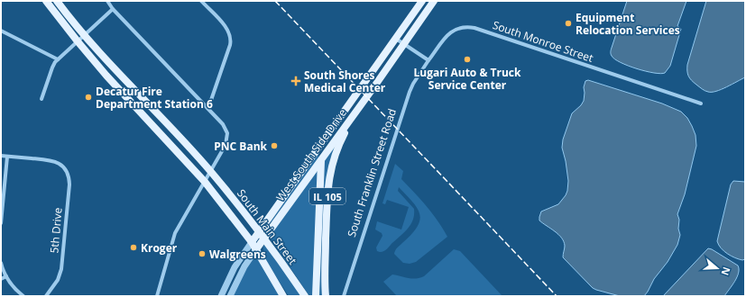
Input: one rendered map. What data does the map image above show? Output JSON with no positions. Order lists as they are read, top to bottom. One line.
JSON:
{"streets":{"main road":["West South Side Drive","IL 105","South Main Street"],"street":["South Monroe Street","South Franklin Street Road","5th Drive"]},"crossings":[["South Monroe Street","South Franklin Street Road"],["West South Side Drive","IL 105"],["West South Side Drive","South Main Street"]],"places":{"other":["Equipment Relocation Services","Lugari Auto & Truck Service Center","Decatur Fire Department Station 6","PNC Bank","Kroger","Walgreens"],"health":["South Shores Medical Center"]},"north":"right"}
